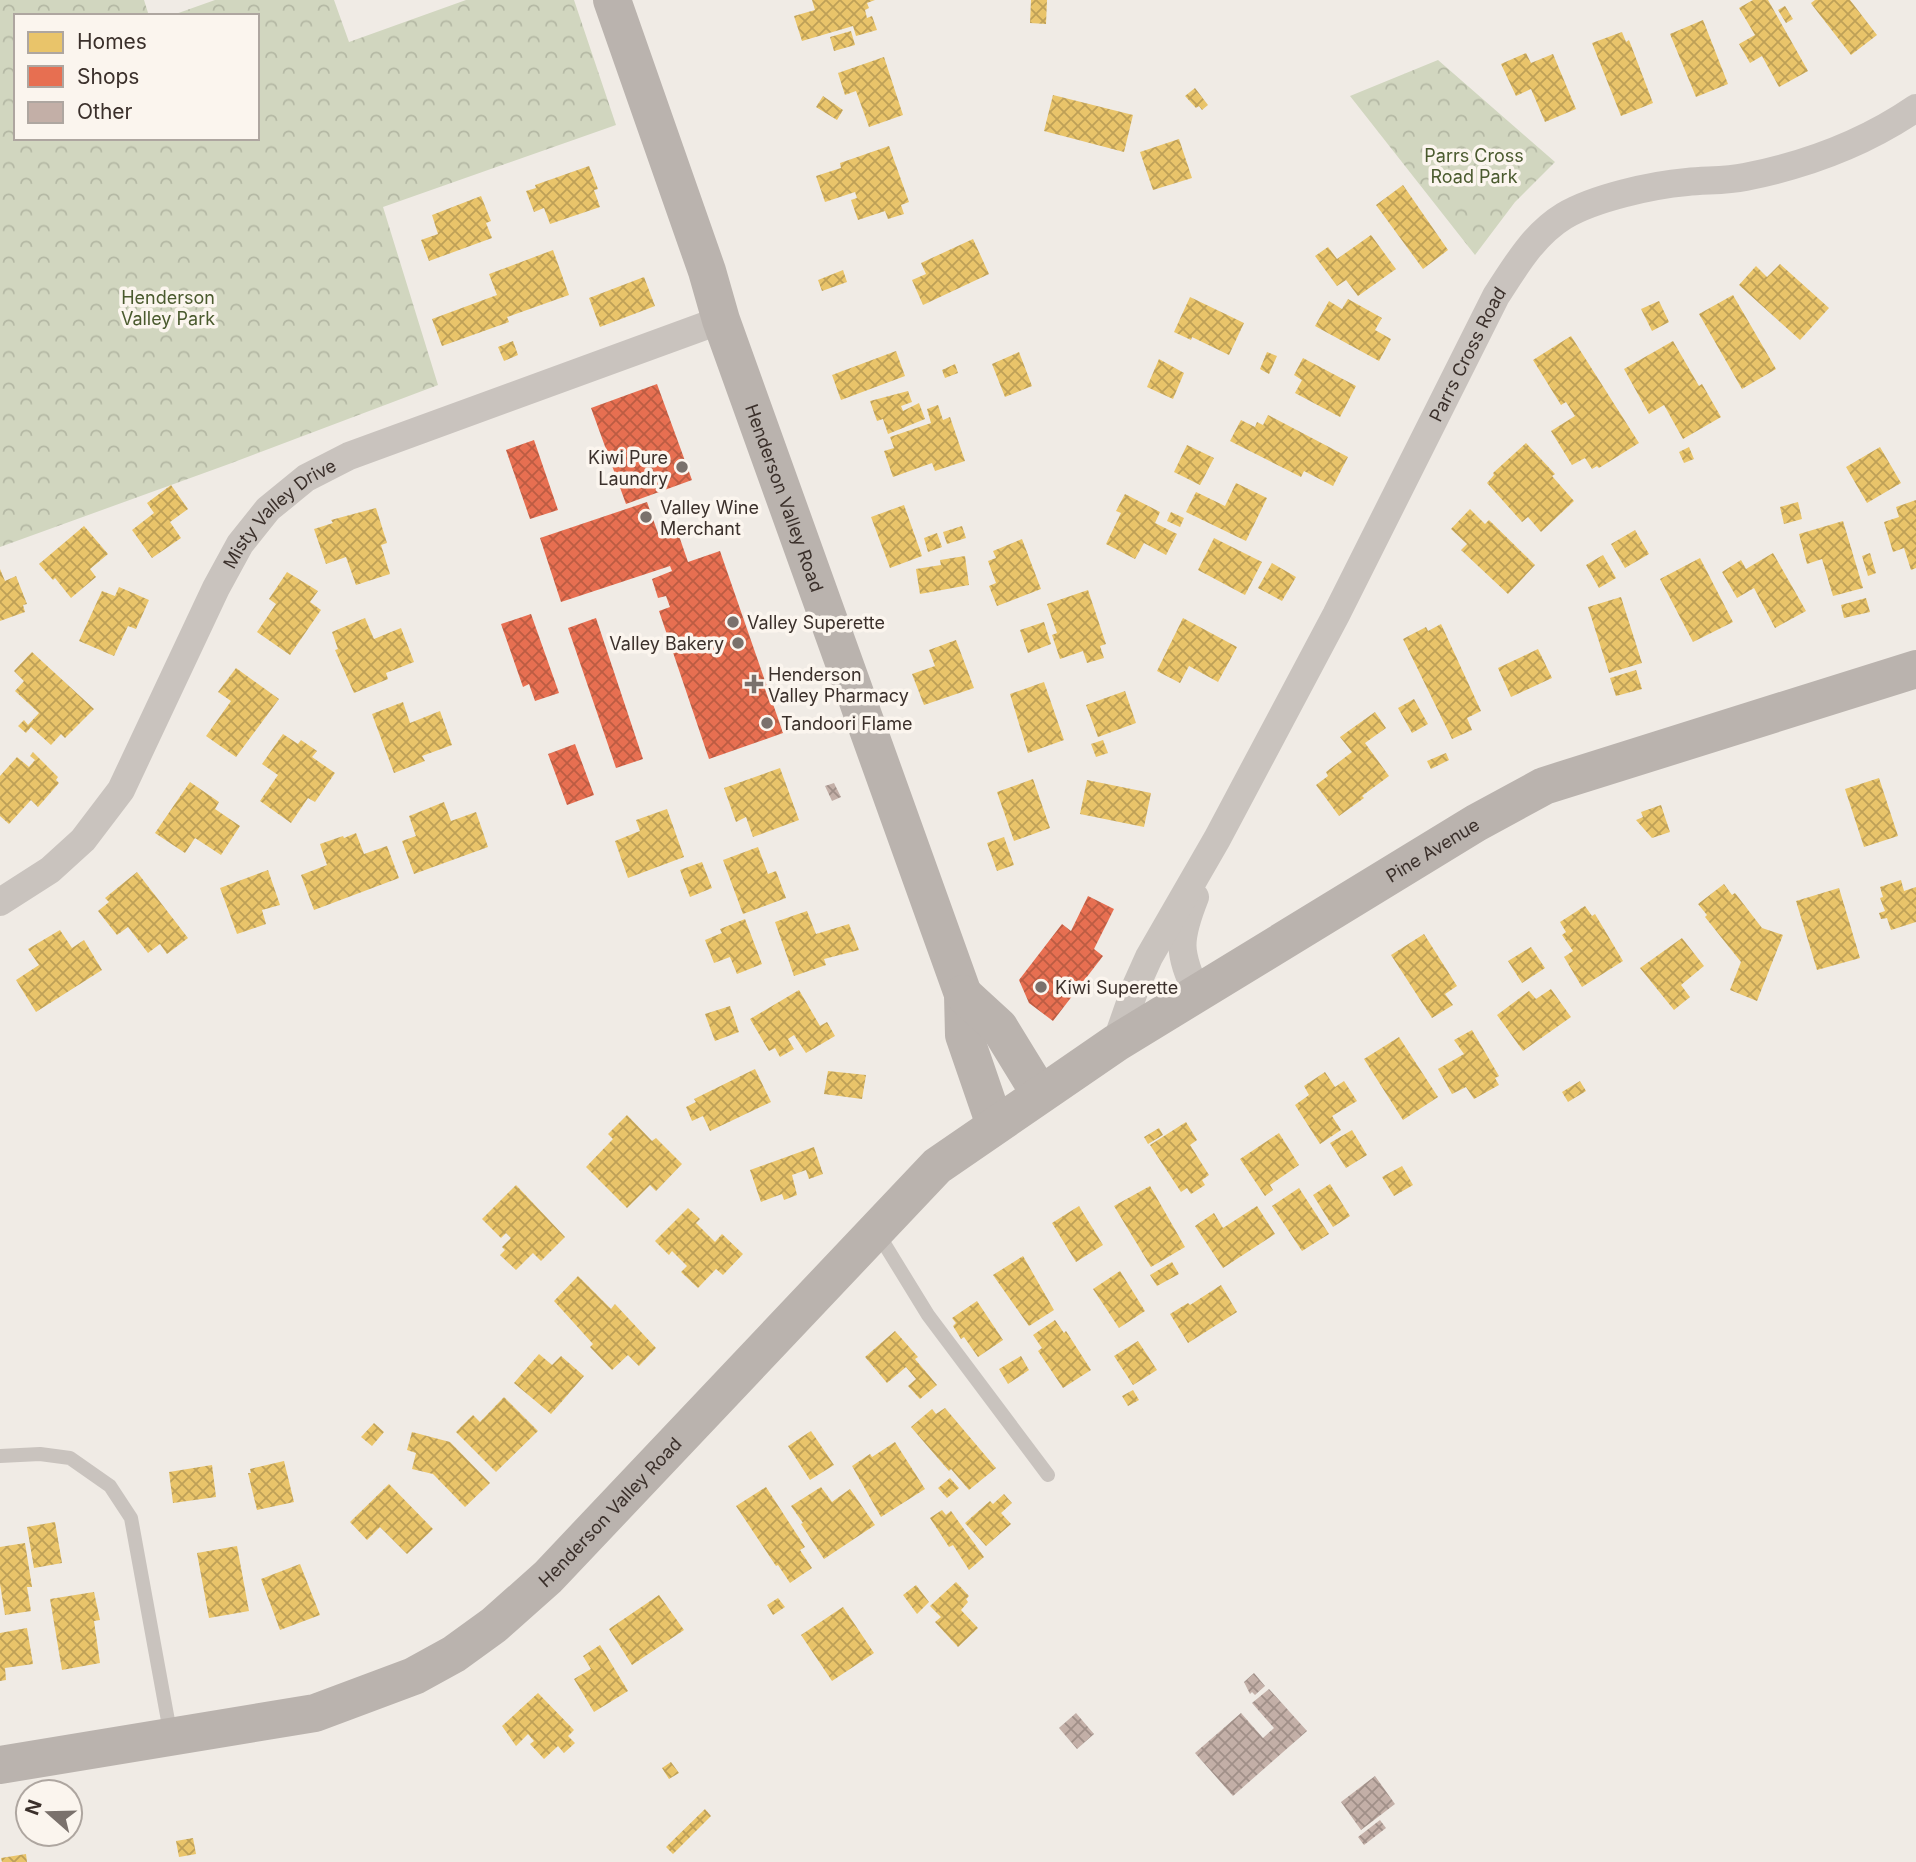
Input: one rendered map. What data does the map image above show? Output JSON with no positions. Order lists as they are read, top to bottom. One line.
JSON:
{"streets":{"street":["Parrs Cross Road","Henderson Valley Road","Misty Valley Drive","Pine Avenue"]},"crossings":[["Parrs Cross Road","Pine Avenue"],["Henderson Valley Road","Misty Valley Drive"],["Henderson Valley Road","Pine Avenue"]],"parks":["Parrs Cross Road Park","Henderson Valley Park"],"places":{"other":["Kiwi Pure Laundry","Valley Wine Merchant","Valley Superette","Valley Bakery","Tandoori Flame","Kiwi Superette"],"health":["Henderson Valley Pharmacy"]},"legend":["Homes","Shops","Other"],"north":"left"}
